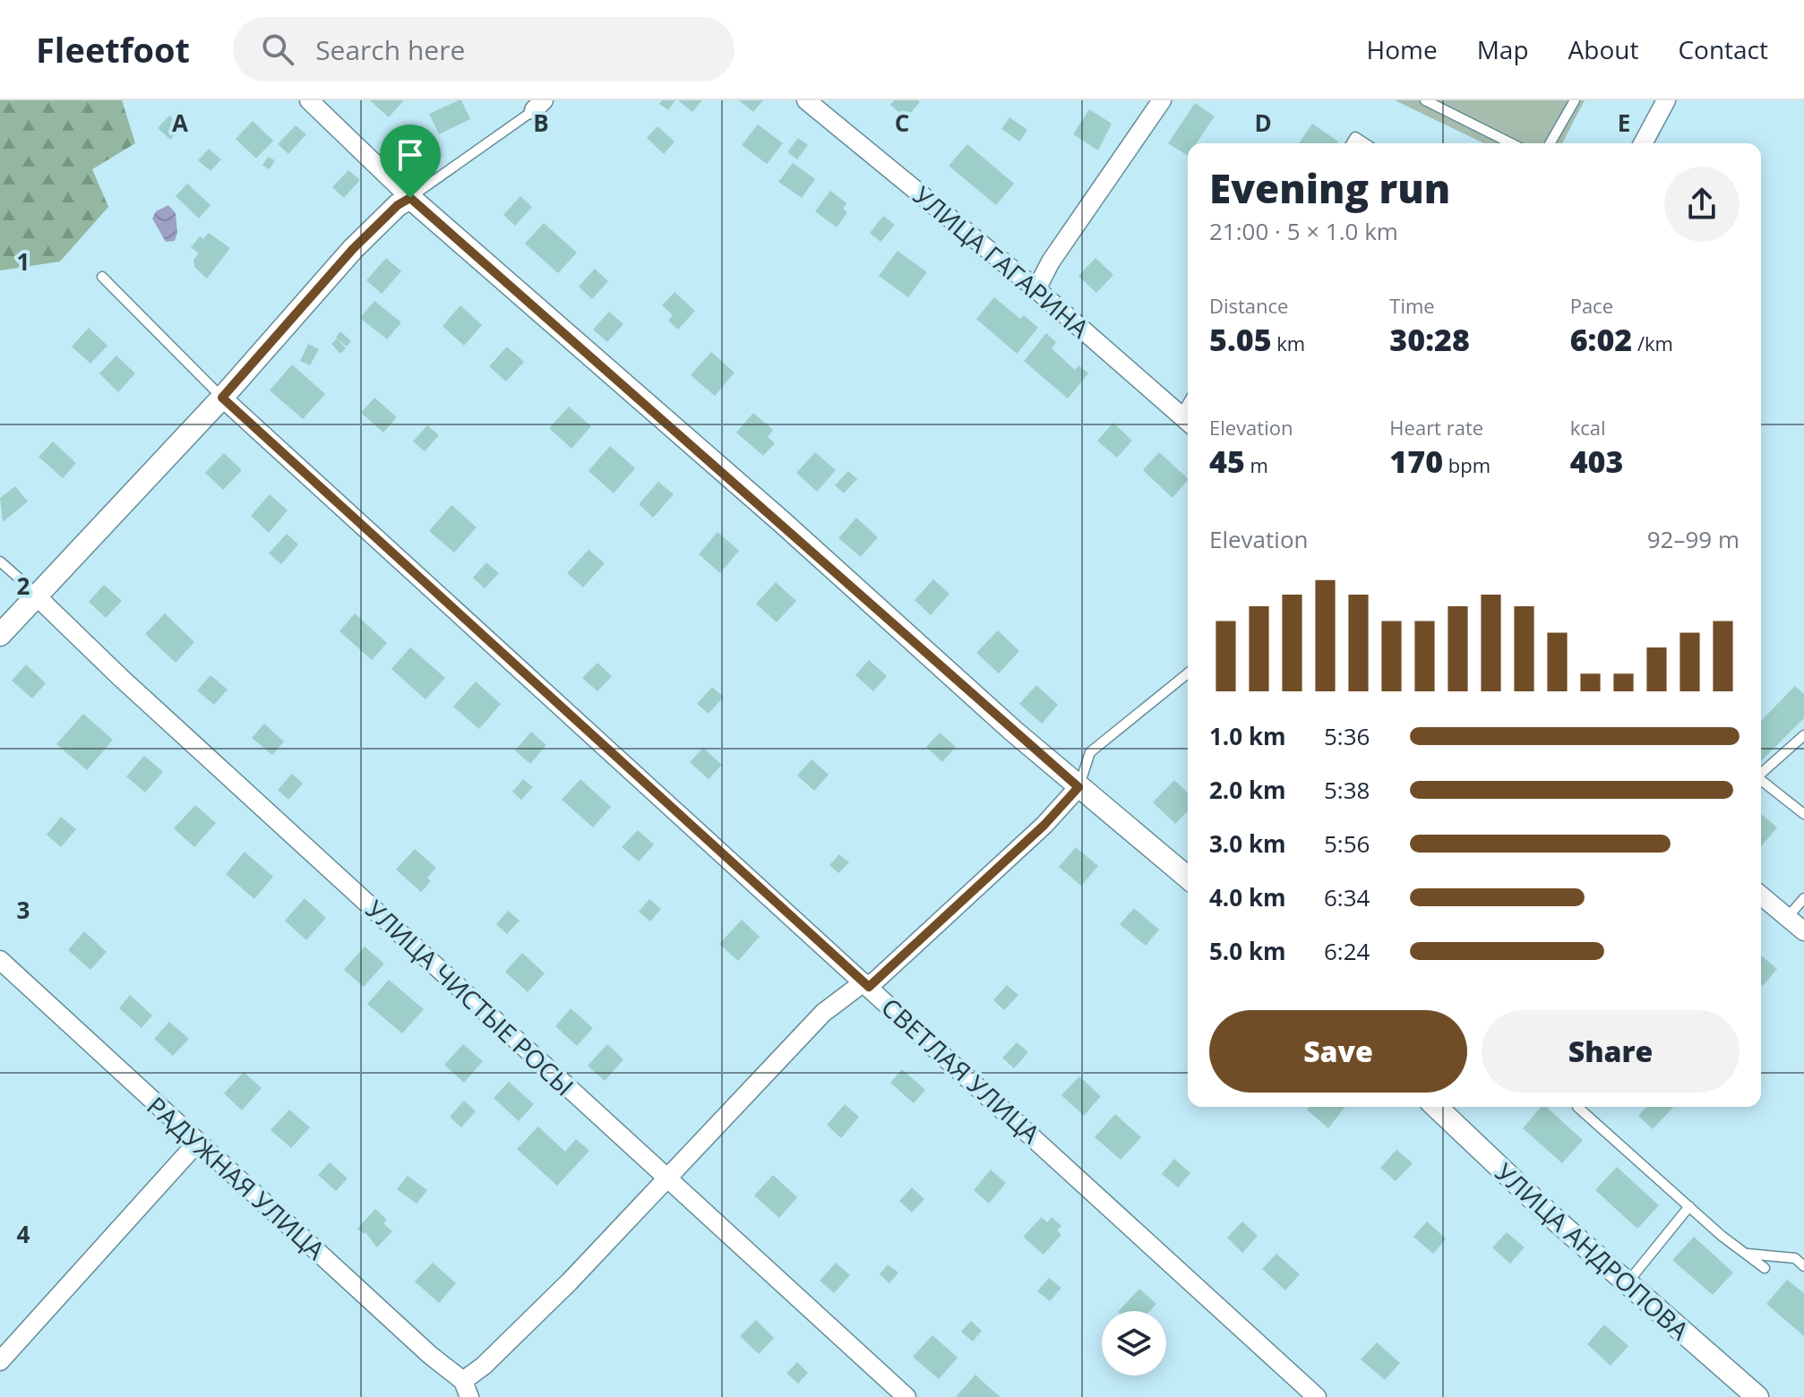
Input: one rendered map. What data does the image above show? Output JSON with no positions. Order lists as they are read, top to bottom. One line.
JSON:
{"streets":{"street":["УЛИЦА ГАГАРИНА","УЛИЦА ЧИСТЫЕ РОСЫ","СВЕТЛАЯ УЛИЦА","РАДУЖНАЯ УЛИЦА","УЛИЦА АНДРОПОВА"]},"page":{"header":"Fleetfoot","search":"Search here","nav":["Home","Map","About","Contact"],"heading":["Evening run","21:00 · 5 × 1.0 km"],"stats":[["Distance","5.05 km"],["Time","30:28"],["Pace","6:02 /km"],["Elevation","45 m"],["Heart rate","170 bpm"],["kcal","403"]],"chart":["Elevation","92–99 m"],"list":[{"name":"1.0 km","note":"5:36"},{"name":"2.0 km","note":"5:38"},{"name":"3.0 km","note":"5:56"},{"name":"4.0 km","note":"6:34"},{"name":"5.0 km","note":"6:24"}],"buttons":["Save","Share"]},"grid":{"columns":["A","B","C","D","E"],"rows":["1","2","3","4"]}}
